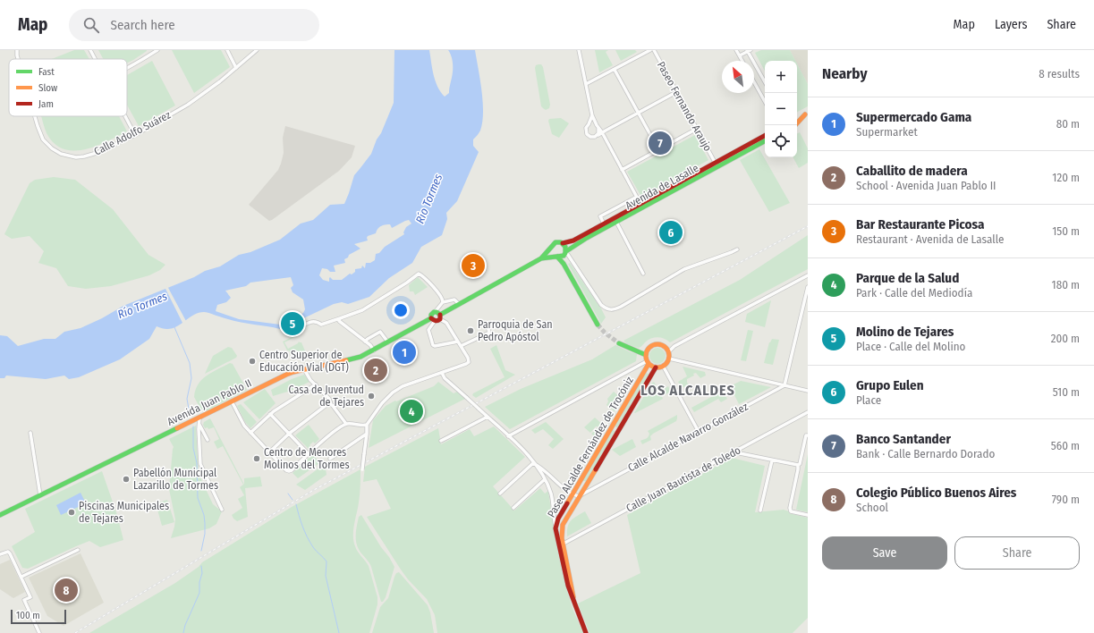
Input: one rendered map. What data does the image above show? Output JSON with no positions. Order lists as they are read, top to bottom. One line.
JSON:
{"streets":{"main road":["Avenida de Lasalle","Avenida Juan Pablo II","Paseo Alcalde Fernández de Trocóniz"],"street":["Paseo Fernando Araujo","Calle Adolfo Suárez","Calle Alcalde Navarro González","Calle Juan Bautista de Toledo"]},"crossings":[["Paseo Fernando Araujo","Avenida de Lasalle"],["Calle Alcalde Navarro González","Paseo Alcalde Fernández de Trocóniz"],["Paseo Alcalde Fernández de Trocóniz","Calle Juan Bautista de Toledo"]],"districts":["LOS ALCALDES"],"water":["Río Tormes"],"places":["Parroquia de San Pedro Apóstol","Centro Superior de Educación Vial (DGT)","Casa de Juventud de Tejares","Centro de Menores Molinos del Tormes","Pabellón Municipal Lazarillo de Tormes","Piscinas Municipales de Tejares"],"legend":["Fast","Slow","Jam"],"scale_bar":"100 m","north":"top left","page":{"header":"Map","search":"Search here","nav":["Map","Layers","Share"],"heading":["Nearby","8 results"],"map_buttons":["+","−"],"list":[{"mark":"1","name":"Supermercado Gama","note":"Supermarket","value":"80 m"},{"mark":"2","name":"Caballito de madera","note":"School · Avenida Juan Pablo II","value":"120 m"},{"mark":"3","name":"Bar Restaurante Picosa","note":"Restaurant · Avenida de Lasalle","value":"150 m"},{"mark":"4","name":"Parque de la Salud","note":"Park · Calle del Mediodía","value":"180 m"},{"mark":"5","name":"Molino de Tejares","note":"Place · Calle del Molino","value":"200 m"},{"mark":"6","name":"Grupo Eulen","note":"Place","value":"510 m"},{"mark":"7","name":"Banco Santander","note":"Bank · Calle Bernardo Dorado","value":"560 m"},{"mark":"8","name":"Colegio Público Buenos Aires","note":"School","value":"790 m"}],"pins":["7","6","3","5","1","2","4","8"],"buttons":["Save","Share"],"scale":"100 m"}}
